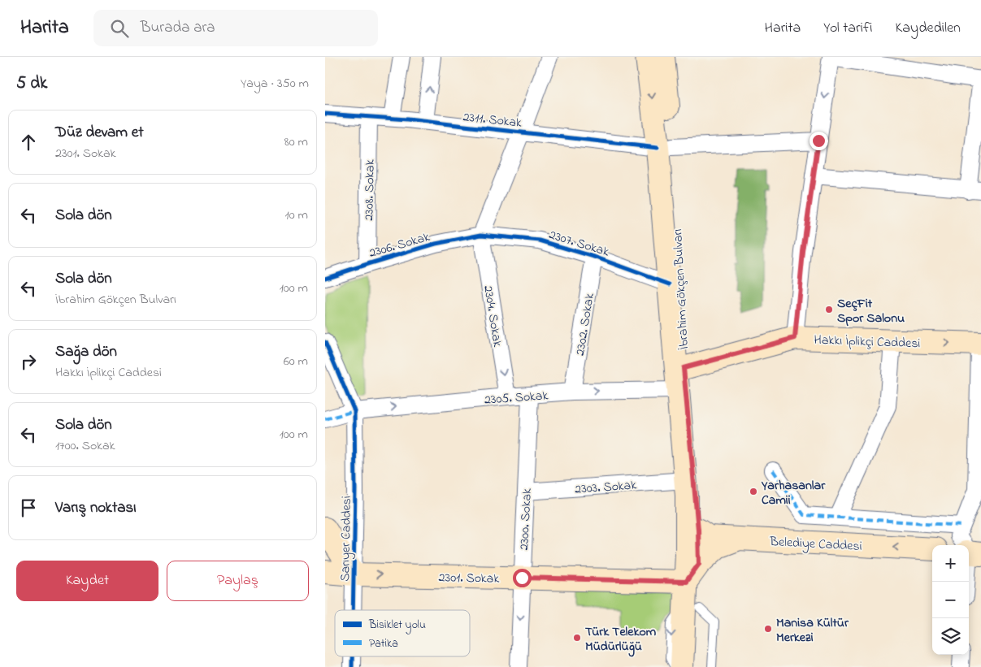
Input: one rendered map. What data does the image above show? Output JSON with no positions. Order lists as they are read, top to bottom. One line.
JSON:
{"streets":{"main road":["İbrahim Gökçen Bulvarı","Hakkı İplikçi Caddesi","Belediye Caddesi","2301. Sokak"],"street":["2311. Sokak","2308. Sokak","2307. Sokak","2306. Sokak","2304. Sokak","2302. Sokak","2305. Sokak","2303. Sokak","2300. Sokak","Sarıyer Caddesi"]},"crossings":[["2311. Sokak","2308. Sokak"],["2311. Sokak","İbrahim Gökçen Bulvarı"],["2308. Sokak","2306. Sokak"],["2307. Sokak","2306. Sokak"],["2307. Sokak","İbrahim Gökçen Bulvarı"],["2307. Sokak","2304. Sokak"],["2307. Sokak","2302. Sokak"],["2306. Sokak","2304. Sokak"],["İbrahim Gökçen Bulvarı","Hakkı İplikçi Caddesi"],["İbrahim Gökçen Bulvarı","2305. Sokak"],["İbrahim Gökçen Bulvarı","2303. Sokak"],["İbrahim Gökçen Bulvarı","Belediye Caddesi"],["İbrahim Gökçen Bulvarı","2301. Sokak"],["2304. Sokak","2305. Sokak"],["2302. Sokak","2305. Sokak"],["2305. Sokak","2300. Sokak"],["2305. Sokak","Sarıyer Caddesi"],["2303. Sokak","2300. Sokak"],["2300. Sokak","2301. Sokak"],["Sarıyer Caddesi","2301. Sokak"]],"one_way":["2304. Sokak","2305. Sokak","Belediye Caddesi","2301. Sokak"],"places":["SeçFit Spor Salonu","Yarhasanlar Camii","Manisa Kültür Merkezi","Türk Telekom Müdürlüğü"],"legend":["Bisiklet yolu","Patika"],"page":{"header":"Harita","search":"Burada ara","nav":["Harita","Yol tarifi","Kaydedilen"],"heading":["5 dk","Yaya · 350 m"],"list":[["Düz devam et","2301. Sokak","80 m"],["Sola dön","10 m"],["Sola dön","İbrahim Gökçen Bulvarı","100 m"],["Sağa dön","Hakkı İplikçi Caddesi","60 m"],["Sola dön","1700. Sokak","100 m"],"Varış noktası"],"map_buttons":["+","−"],"buttons":["Kaydet","Paylaş"]}}
